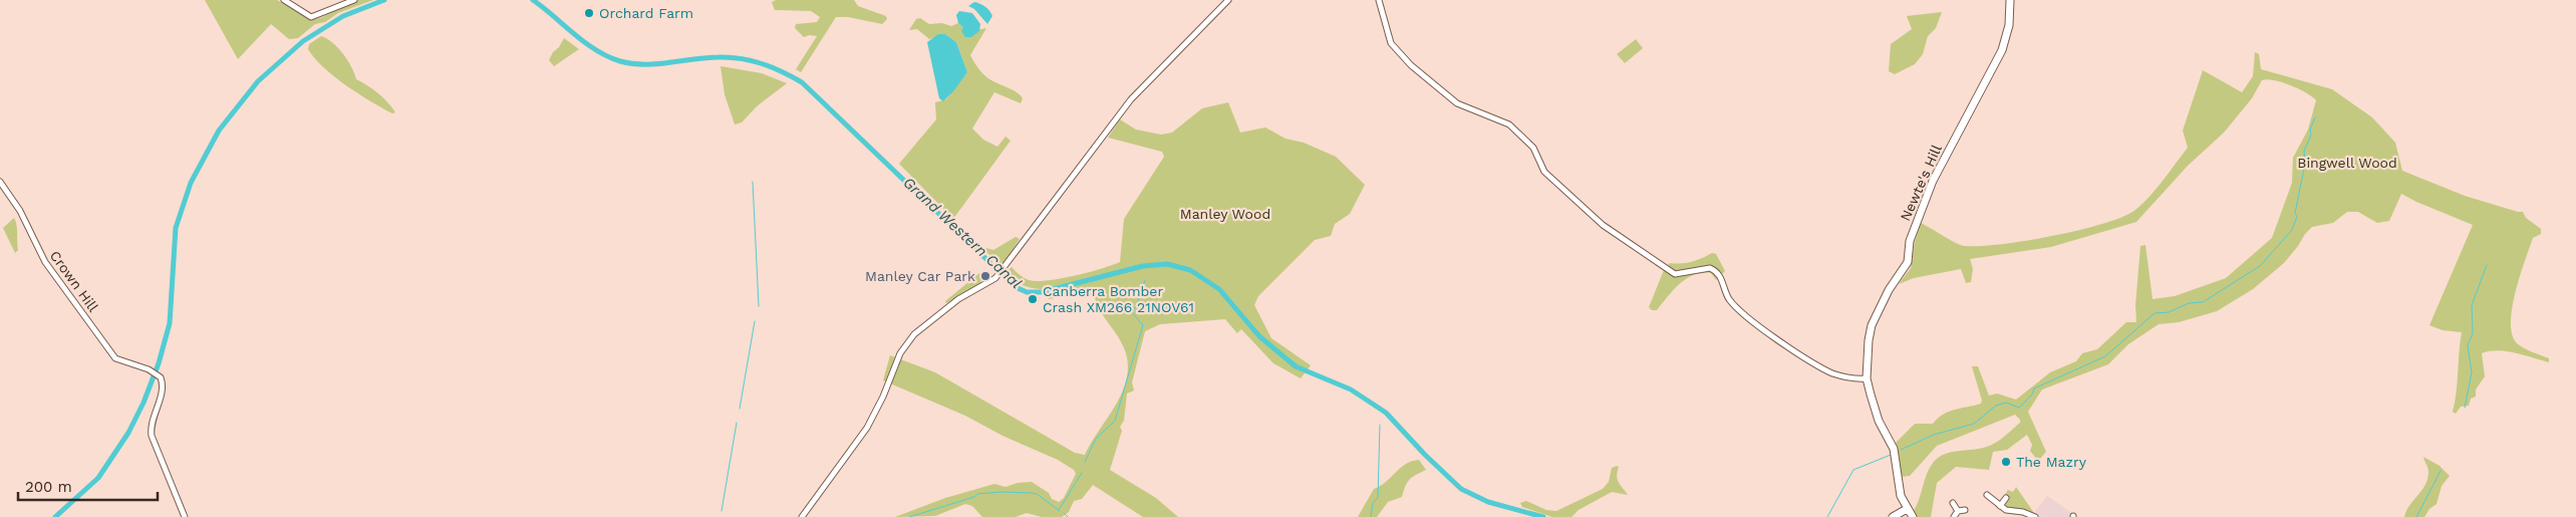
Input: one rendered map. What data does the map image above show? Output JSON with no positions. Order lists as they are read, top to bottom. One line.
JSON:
{"streets":{"street":["Newte's Hill","Crown Hill"]},"water":["Grand Western Canal"],"parks":["Bingwell Wood","Manley Wood"],"places":["Orchard Farm","Manley Car Park","Canberra Bomber Crash XM266 21NOV61","The Mazry"],"scale_bar":"200 m"}
